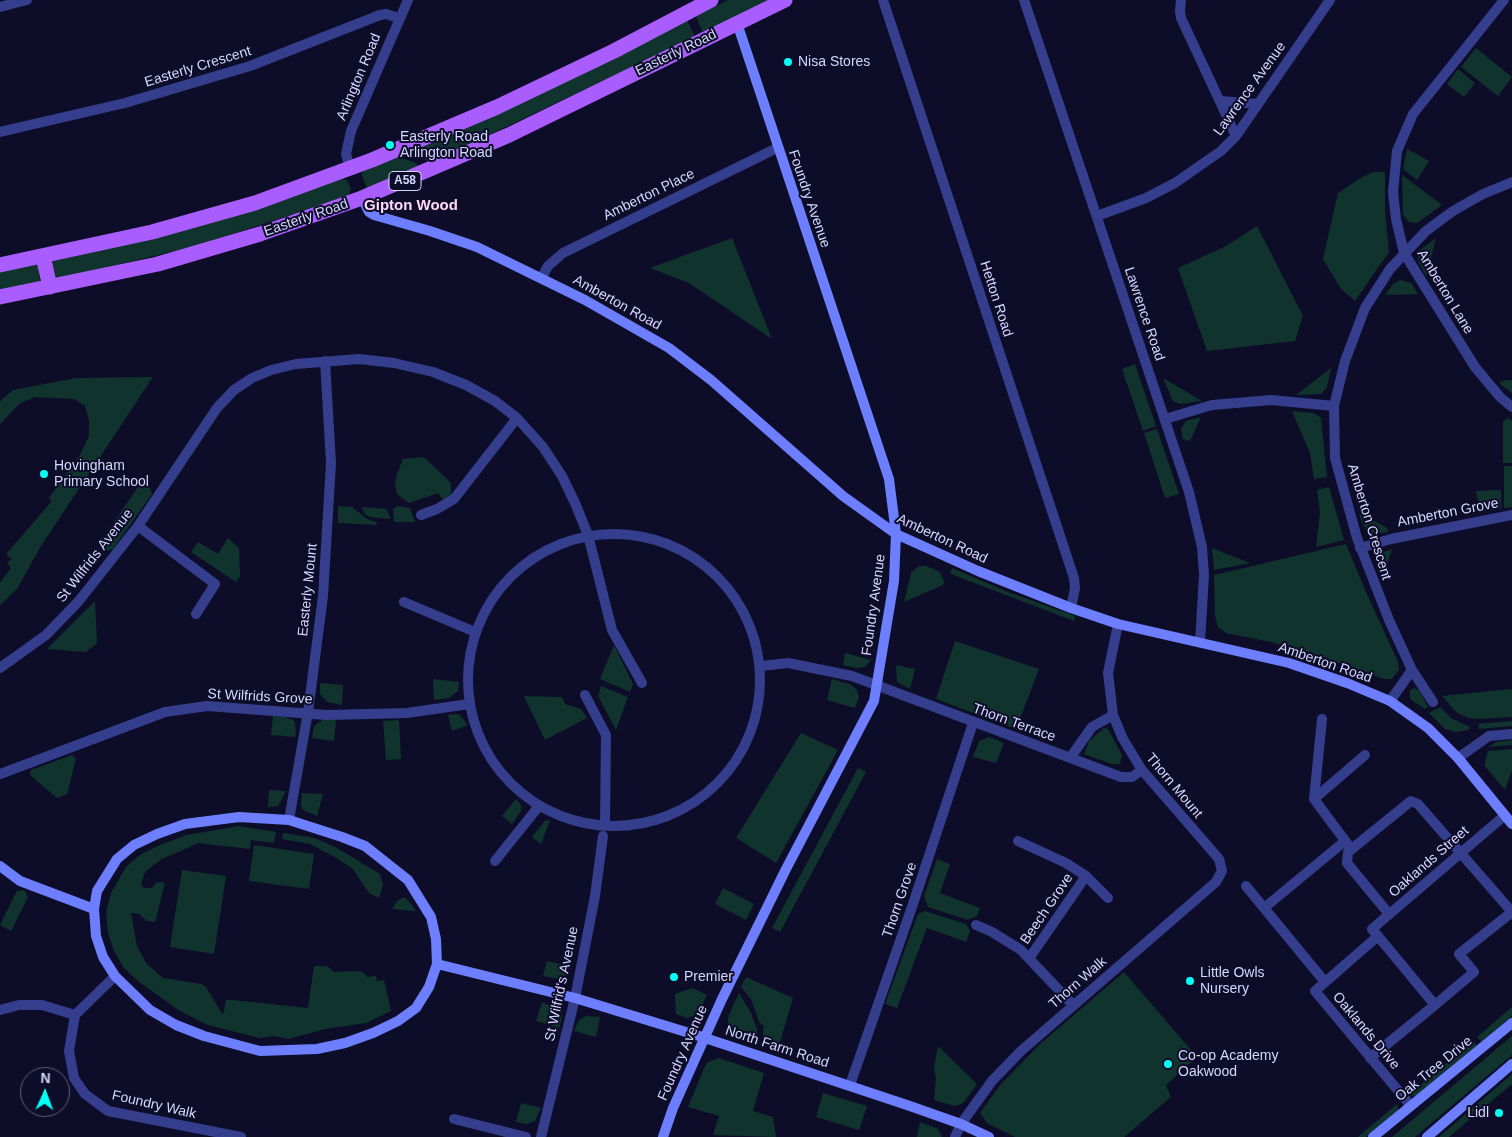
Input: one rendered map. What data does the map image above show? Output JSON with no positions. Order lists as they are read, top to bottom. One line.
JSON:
{"streets":{"main road":["Easterly Road","A58"],"street":["Easterly Crescent","Arlington Road","Lawrence Avenue","Amberton Place","Foundry Avenue","Amberton Lane","Hetton Road","Amberton Road","Lawrence Road","Amberton Grove","Amberton Crescent","St Wilfrids Avenue","Easterly Mount","St Wilfrids Grove","Thorn Terrace","Thorn Mount","Oaklands Street","Thorn Grove","Beech Grove","Thorn Walk","St Wilfrid's Avenue","Oaklands Drive","North Farm Road","Oak Tree Drive","Foundry Walk"]},"crossings":[["Easterly Road","Foundry Avenue"],["Easterly Road","Amberton Road"],["Easterly Crescent","Arlington Road"],["Arlington Road","A58"],["Lawrence Avenue","Lawrence Road"],["Amberton Place","Foundry Avenue"],["Amberton Place","Amberton Road"],["Foundry Avenue","Amberton Road"],["Foundry Avenue","Thorn Terrace"],["Foundry Avenue","North Farm Road"],["Amberton Lane","Amberton Crescent"],["Hetton Road","Amberton Road"],["Amberton Road","Lawrence Road"],["Amberton Road","Thorn Mount"],["Amberton Road","Oaklands Street"],["Amberton Grove","Amberton Crescent"],["St Wilfrids Avenue","Easterly Mount"],["Easterly Mount","St Wilfrids Grove"],["Thorn Terrace","Thorn Mount"],["Thorn Terrace","Thorn Grove"],["Thorn Mount","Thorn Walk"],["Oaklands Street","Oaklands Drive"],["Thorn Grove","North Farm Road"],["Thorn Walk","North Farm Road"],["St Wilfrid's Avenue","North Farm Road"],["Oaklands Drive","Oak Tree Drive"]],"districts":["Gipton Wood"],"places":["Nisa Stores","Easterly Road Arlington Road","Hovingham Primary School","Premier","Little Owls Nursery","Co-op Academy Oakwood","Lidl"],"north":"top"}
